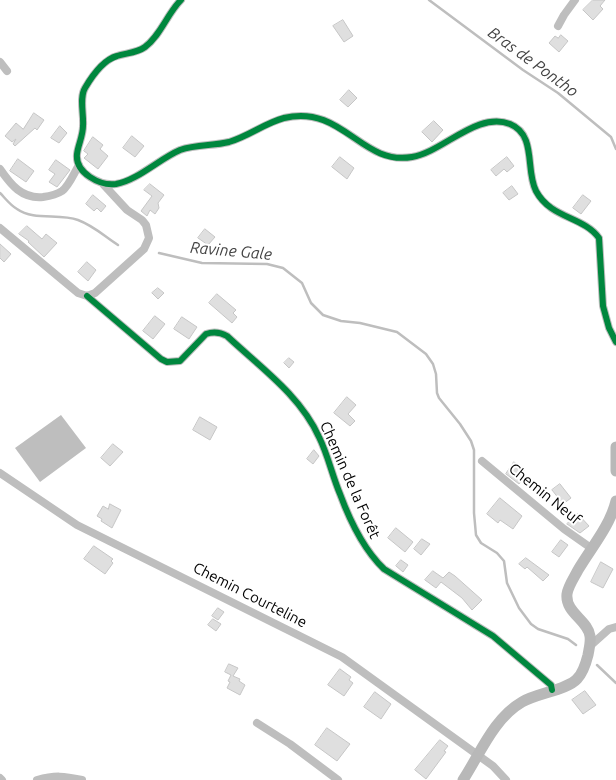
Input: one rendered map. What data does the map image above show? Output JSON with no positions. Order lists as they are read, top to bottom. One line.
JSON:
{"streets":{"street":["Chemin de la Forêt","Chemin Neuf","Chemin Courteline"]},"water":["Bras de Pontho","Ravine Gale"]}
